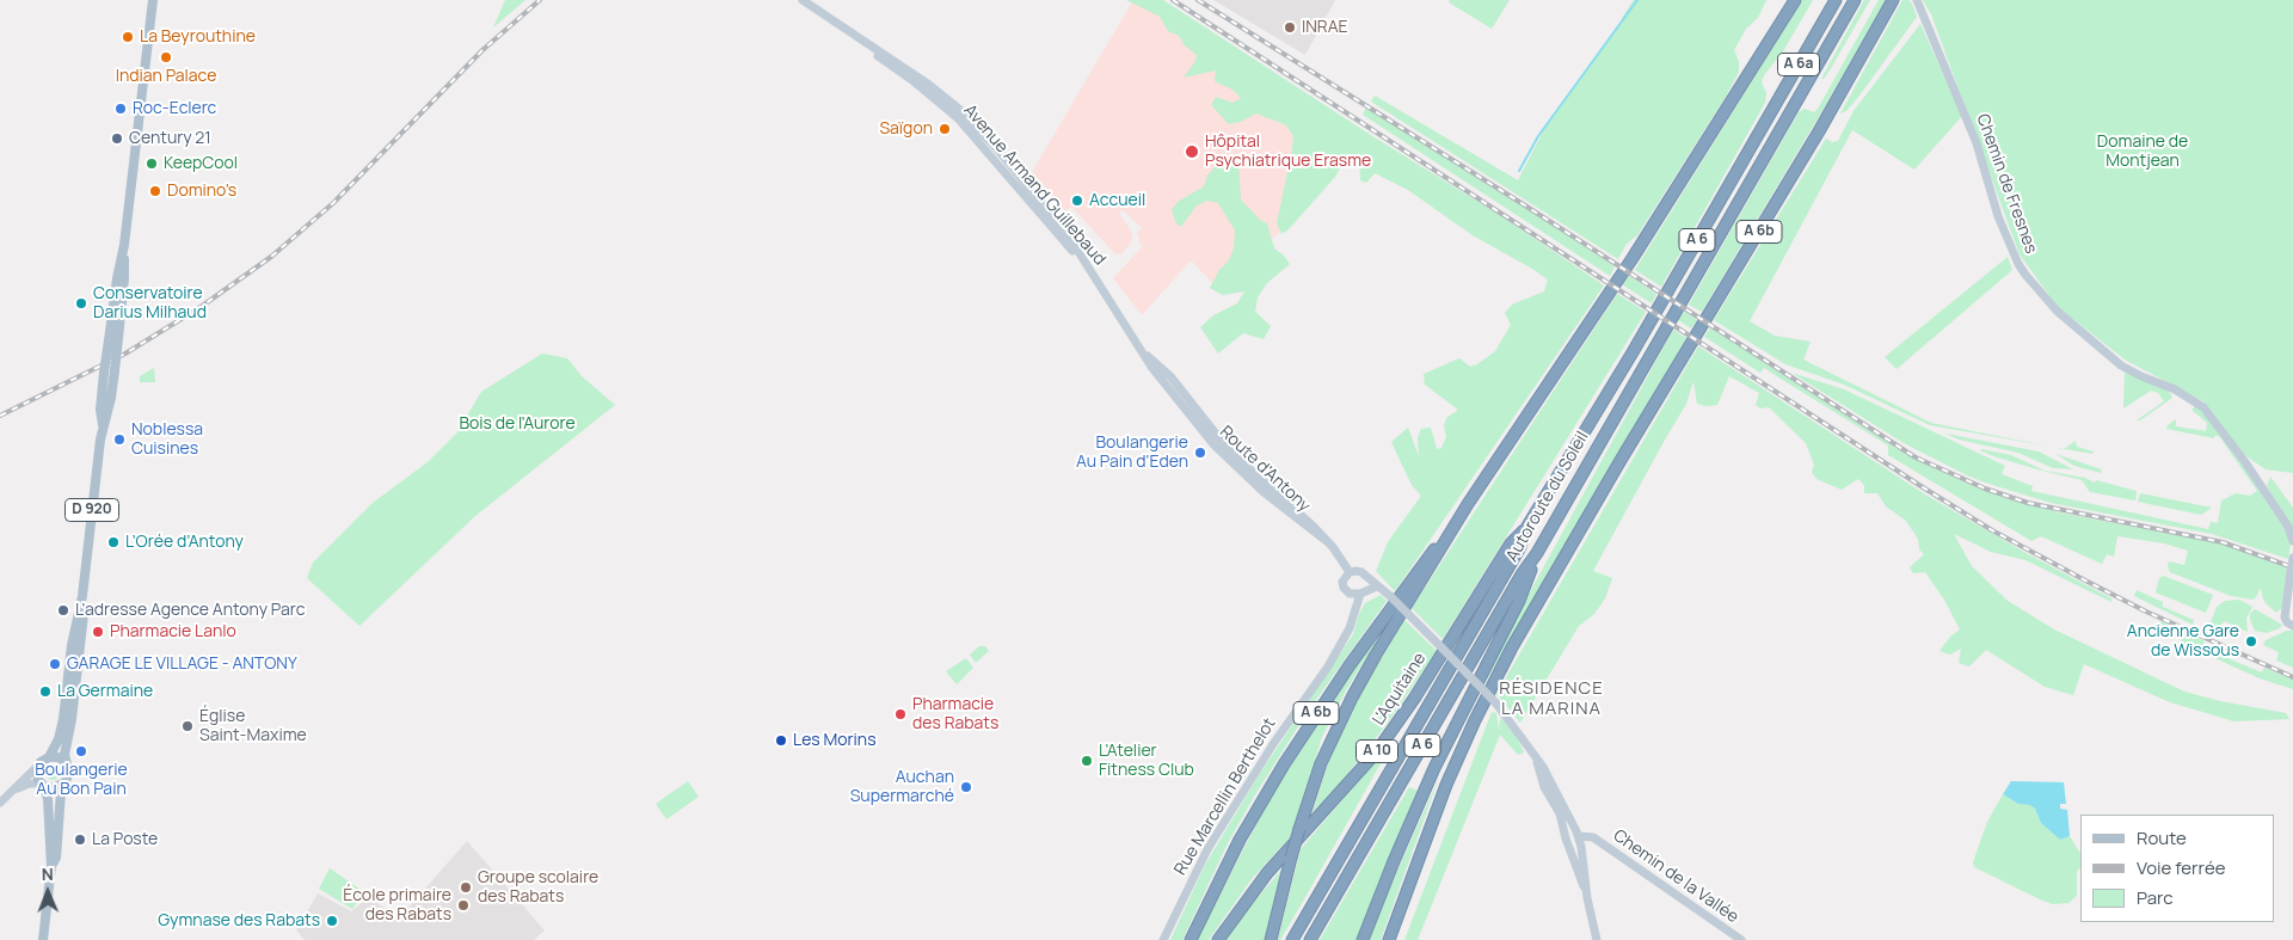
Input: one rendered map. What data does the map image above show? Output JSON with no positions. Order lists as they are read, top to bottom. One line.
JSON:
{"streets":{"highway":["A 6a","A 6b","A 6","Autoroute du Soleil","L'Aquitaine","A 10"],"main road":["D 920"],"street":["Chemin de Fresnes","Avenue Armand Guillebaud","Route d'Antony","Rue Marcellin Berthelot","Chemin de la Vallée"]},"crossings":[["A 6a","Autoroute du Soleil"],["Avenue Armand Guillebaud","Route d'Antony"],["Route d'Antony","Rue Marcellin Berthelot"],["Autoroute du Soleil","L'Aquitaine"]],"districts":["RÉSIDENCE LA MARINA"],"parks":["Domaine de Montjean","Bois de l'Aurore"],"places":["INRAE","La Beyrouthine","Indian Palace","Roc-Eclerc","Saïgon","Century 21","Hôpital Psychiatrique Erasme","KeepCool","Domino's","Accueil","Conservatoire Darius Milhaud","Noblessa Cuisines","Boulangerie Au Pain d'Eden","L’Orée d’Antony","L'adresse Agence Antony Parc","Pharmacie Lanlo","Ancienne Gare de Wissous","GARAGE LE VILLAGE - ANTONY","La Germaine","Pharmacie des Rabats","Église Saint-Maxime","Les Morins","Boulangerie Au Bon Pain","L'Atelier Fitness Club","Auchan Supermarché","La Poste","Groupe scolaire des Rabats","École primaire des Rabats","Gymnase des Rabats"],"legend":["Route","Voie ferrée","Parc"],"north":"top"}
